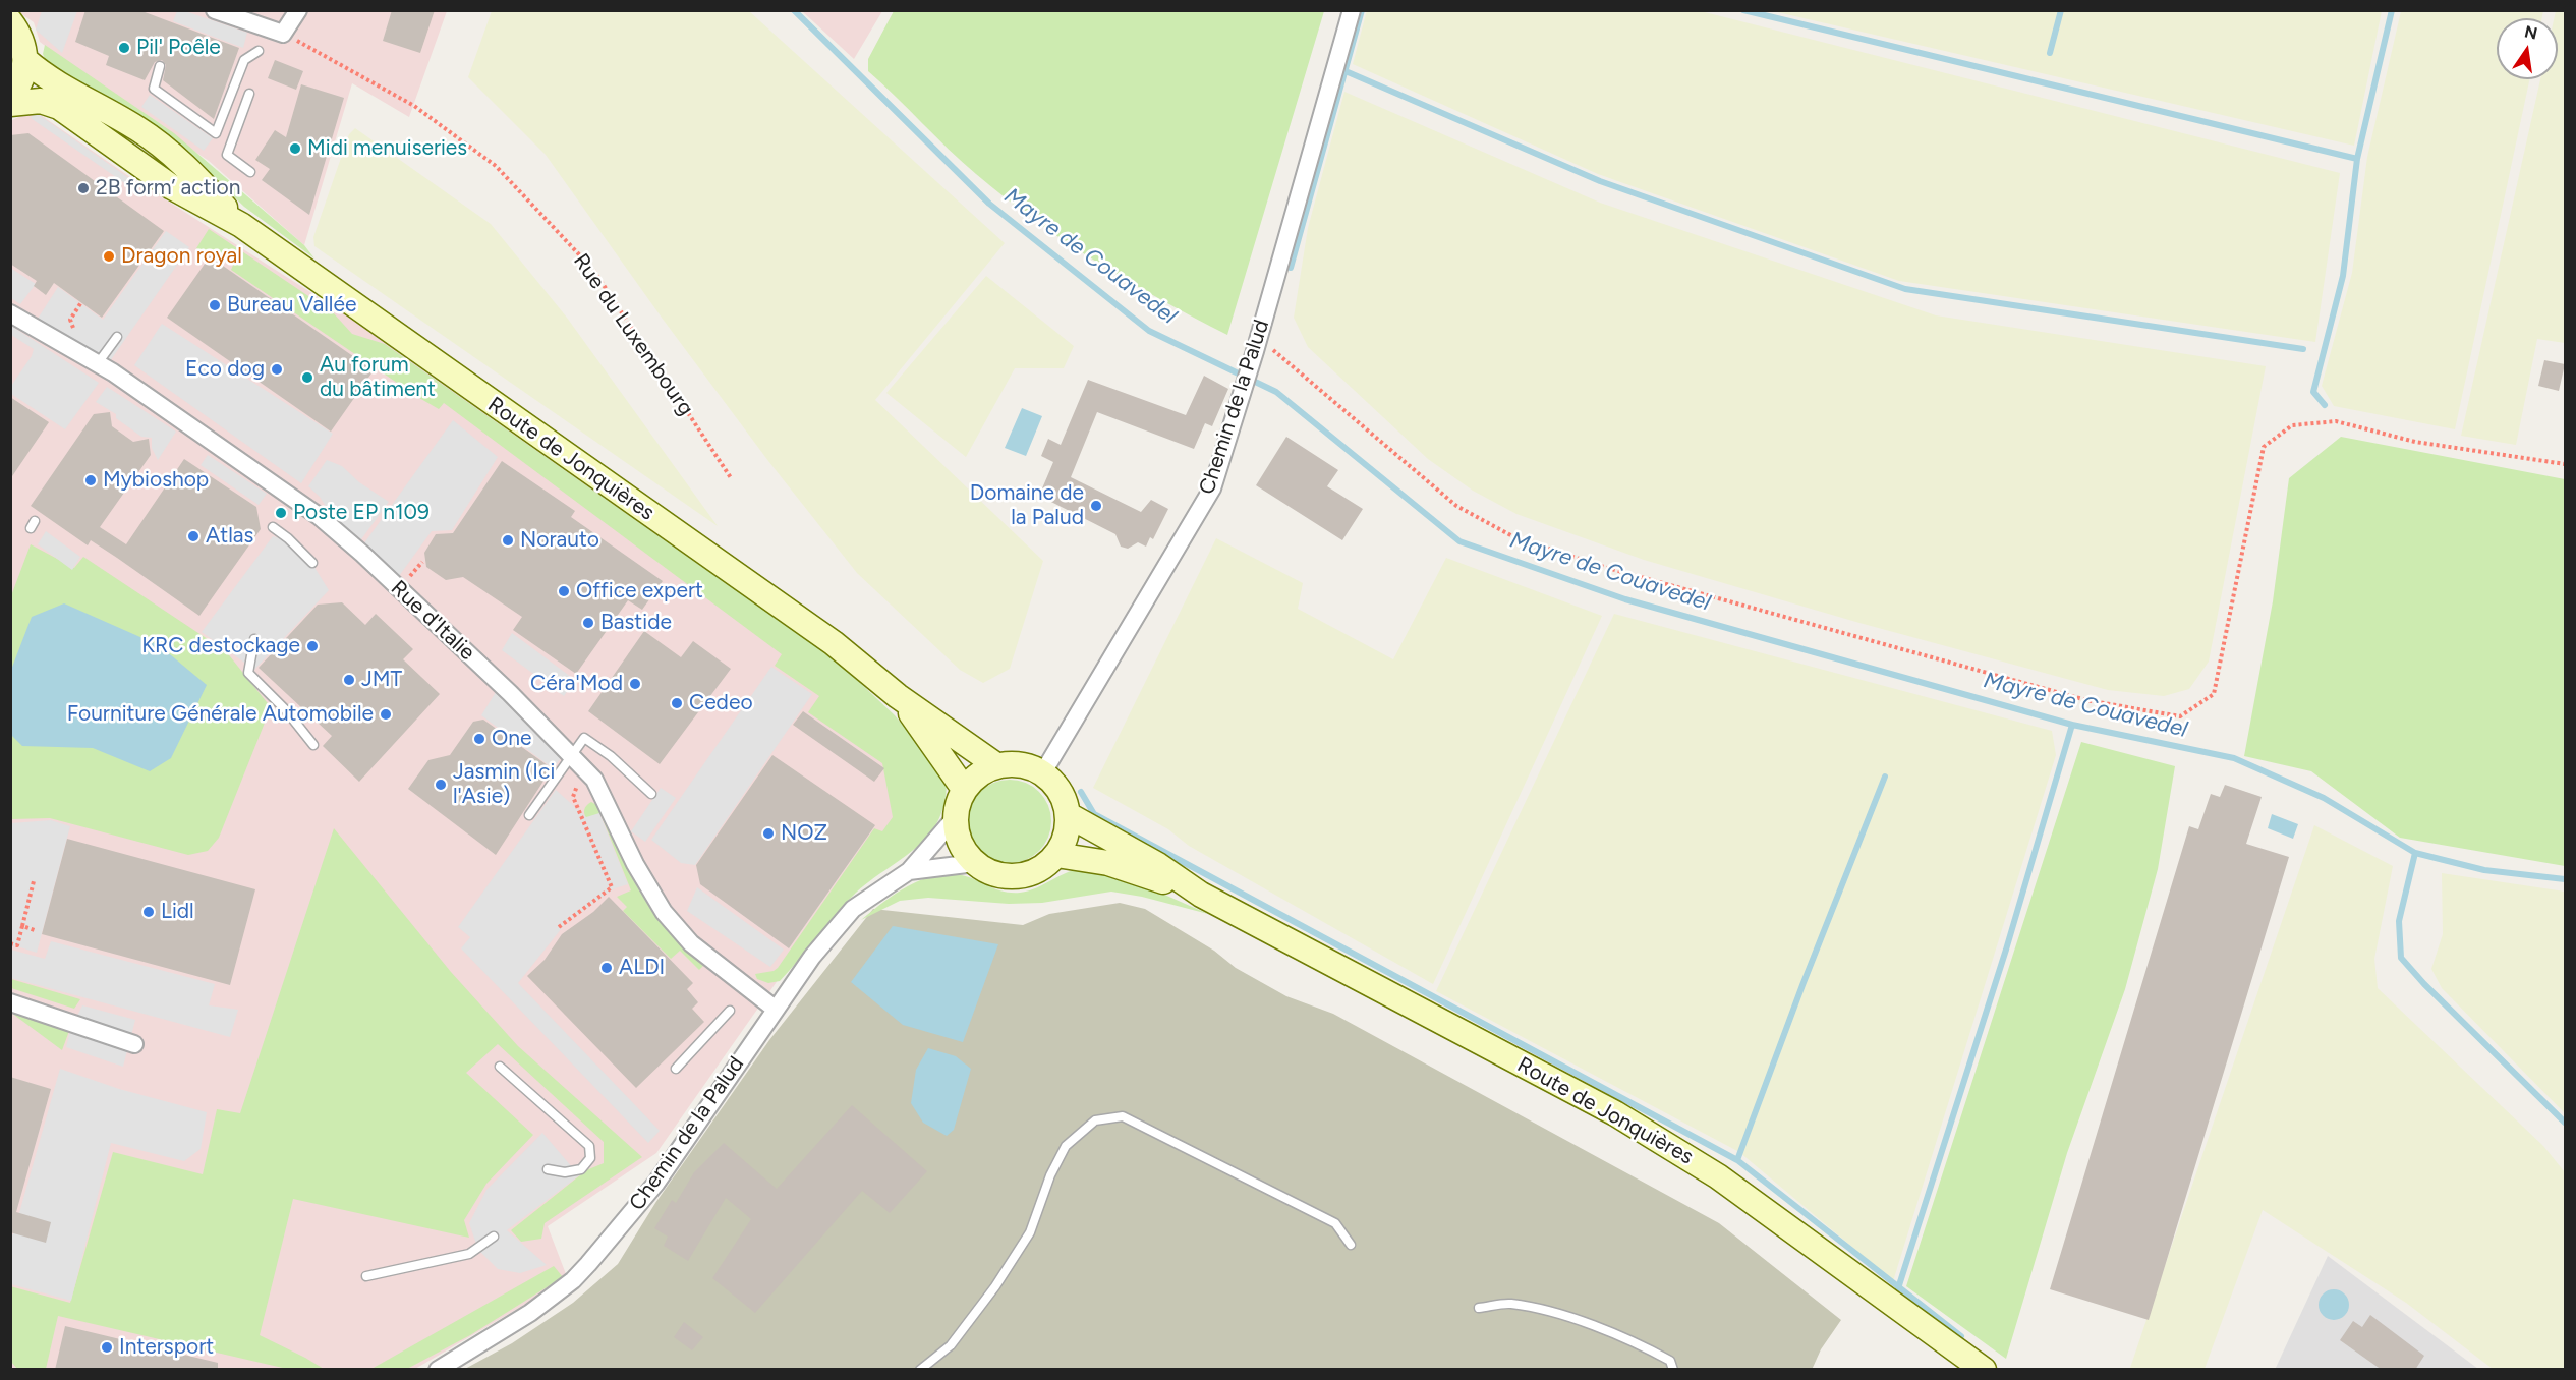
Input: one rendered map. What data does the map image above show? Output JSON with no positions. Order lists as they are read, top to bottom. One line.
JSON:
{"streets":{"main road":["Route de Jonquières"],"street":["Chemin de la Palud","Rue d'Italie"],"path":["Rue du Luxembourg"]},"crossings":[["Chemin de la Palud","Route de Jonquières"],["Chemin de la Palud","Rue d'Italie"]],"water":["Mayre de Couavedel"],"places":["Pil' Poêle","Midi menuiseries","2B form’ action","Dragon royal","Bureau Vallée","Eco dog","Au forum du bâtiment","Mybioshop","Domaine de la Palud","Poste EP n109","Atlas","Norauto","Office expert","Bastide","KRC destockage","JMT","Céra'Mod","Cedeo","Fourniture Générale Automobile","One","Jasmin (Ici l'Asie)","NOZ","Lidl","ALDI","Intersport"],"north":"top"}
